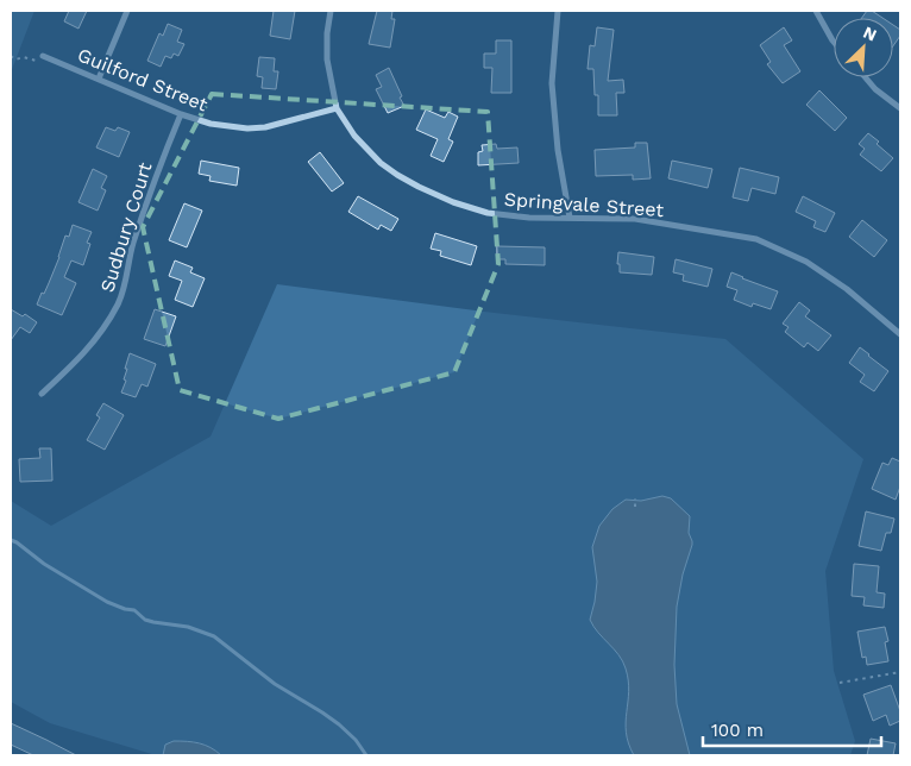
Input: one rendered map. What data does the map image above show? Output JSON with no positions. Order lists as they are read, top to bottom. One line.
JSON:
{"streets":{"street":["Guilford Street","Springvale Street","Sudbury Court"]},"crossings":[["Guilford Street","Springvale Street"],["Guilford Street","Sudbury Court"]],"scale_bar":"100 m","north":"top right"}
